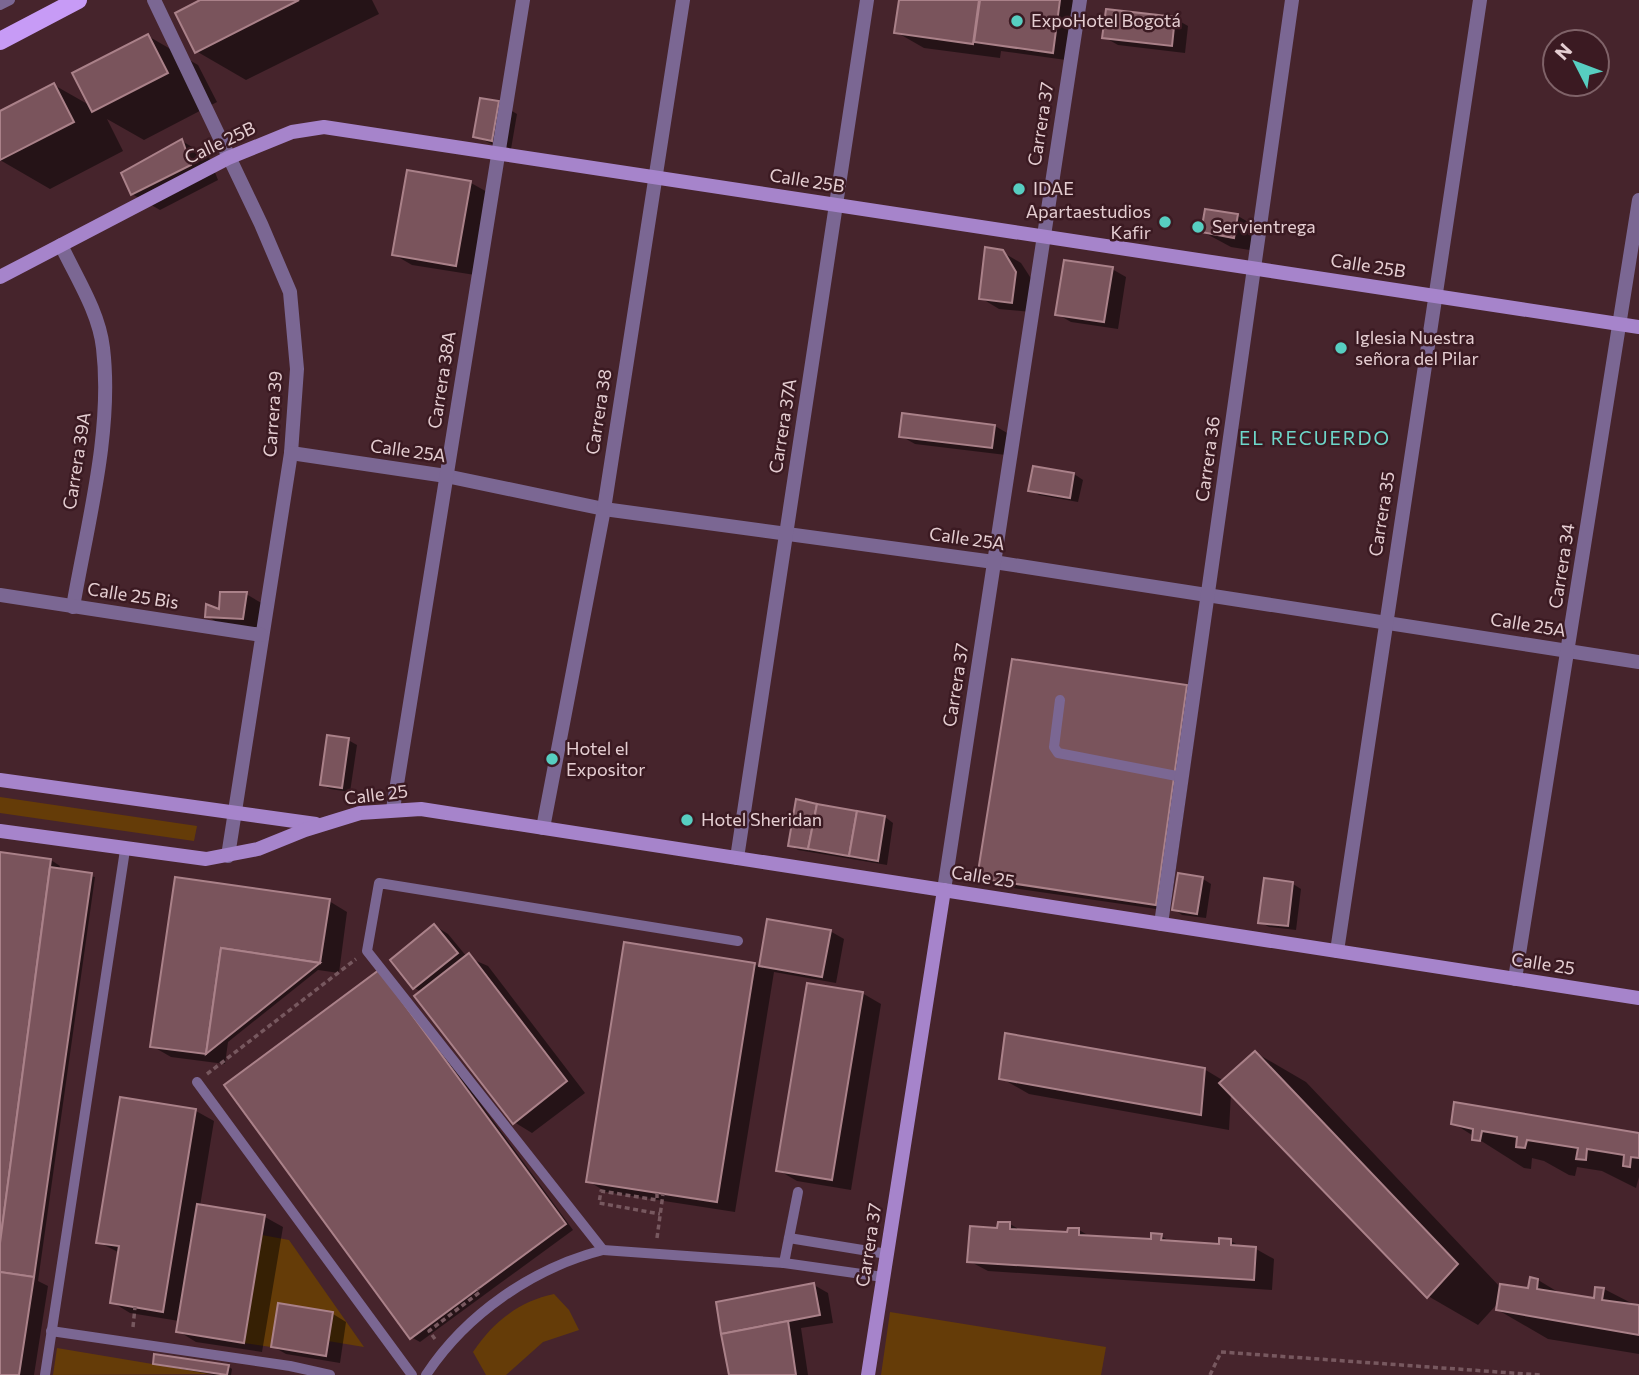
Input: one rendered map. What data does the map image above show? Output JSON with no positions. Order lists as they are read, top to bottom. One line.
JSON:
{"streets":{"street":["Carrera 37","Calle 25B","Carrera 38A","Carrera 38","Carrera 39","Carrera 37A","Calle 25A","Carrera 36","Carrera 39A","Carrera 35","Carrera 34","Calle 25 Bis","Calle 25"]},"crossings":[["Carrera 37","Calle 25B"],["Carrera 37","Calle 25A"],["Carrera 37","Calle 25"],["Calle 25B","Carrera 38A"],["Calle 25B","Carrera 38"],["Calle 25B","Carrera 39"],["Calle 25B","Carrera 37A"],["Calle 25B","Carrera 36"],["Calle 25B","Carrera 39A"],["Calle 25B","Carrera 35"],["Calle 25B","Carrera 34"],["Carrera 38A","Calle 25A"],["Carrera 38A","Calle 25"],["Carrera 38","Calle 25A"],["Carrera 38","Calle 25"],["Carrera 39","Calle 25A"],["Carrera 39","Calle 25 Bis"],["Carrera 39","Calle 25"],["Carrera 37A","Calle 25A"],["Carrera 37A","Calle 25"],["Calle 25A","Carrera 36"],["Calle 25A","Carrera 35"],["Calle 25A","Carrera 34"],["Carrera 36","Calle 25"],["Carrera 39A","Calle 25 Bis"],["Carrera 35","Calle 25"],["Carrera 34","Calle 25"]],"districts":["EL RECUERDO"],"places":["ExpoHotel Bogotá","IDAE","Apartaestudios Kafir","Servientrega","Iglesia Nuestra señora del Pilar","Hotel el Expositor","Hotel Sheridan"],"north":"top left"}
